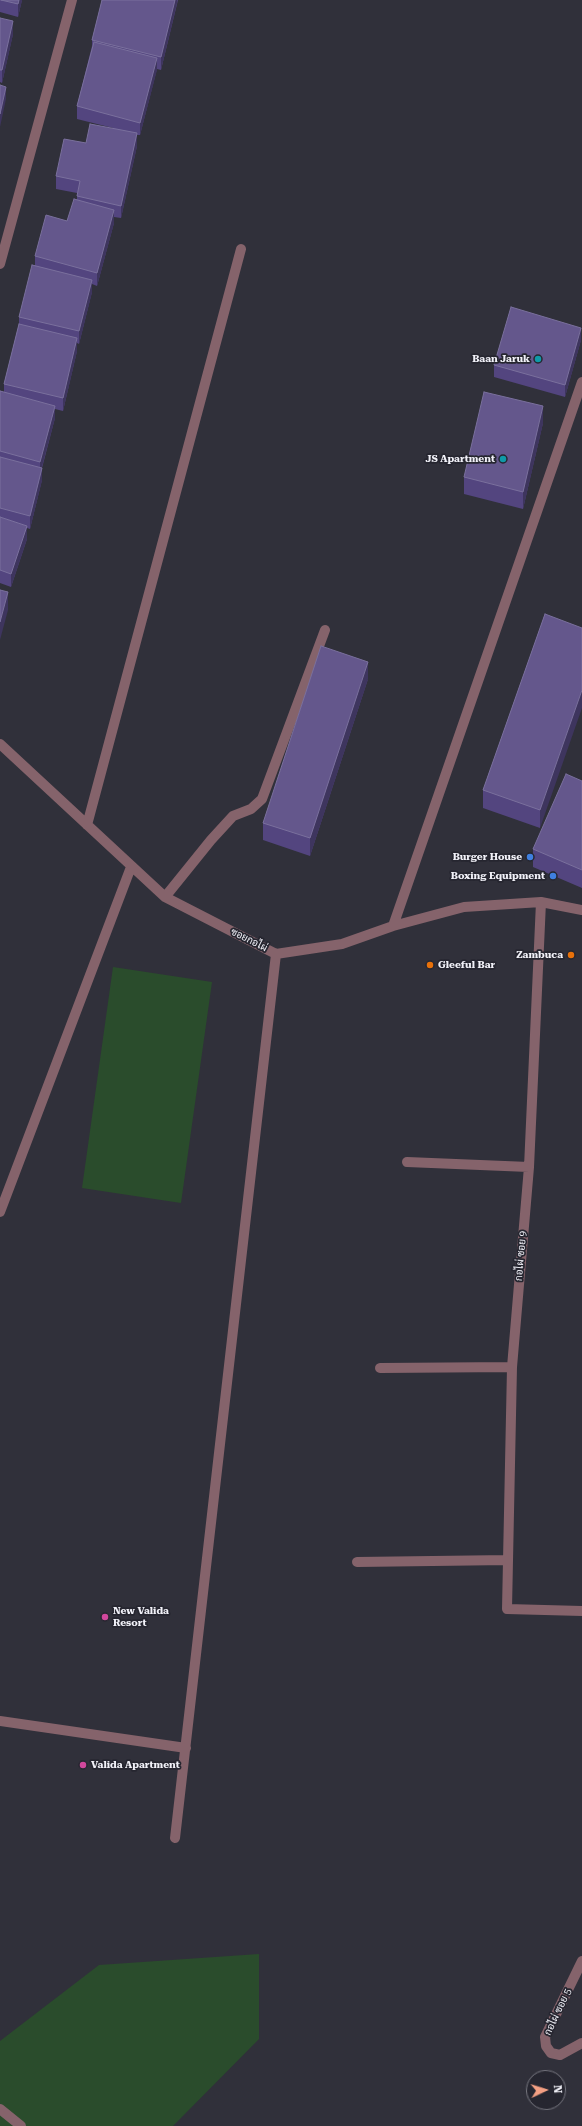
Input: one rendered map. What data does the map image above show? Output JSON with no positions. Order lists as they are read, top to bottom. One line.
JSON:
{"streets":{"street":["ซอยกอไผ่","กอไผ่ ซอย 9","กอไผ่ ซอย 5"]},"crossings":[["ซอยกอไผ่","กอไผ่ ซอย 9"]],"places":["Baan Jaruk","JS Apartment","Burger House","Boxing Equipment","Zambuca","Gleeful Bar","New Valida Resort","Valida Apartment"],"north":"right"}
